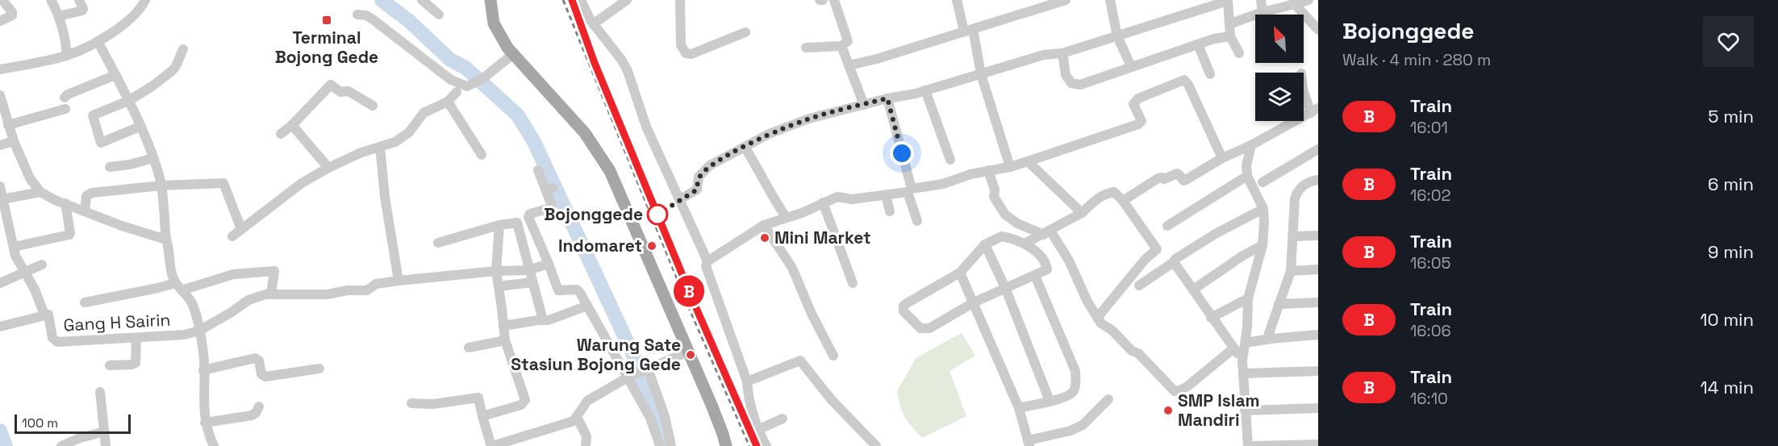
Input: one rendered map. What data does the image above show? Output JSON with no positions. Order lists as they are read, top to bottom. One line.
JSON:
{"streets":{"street":["Gang H Sairin"]},"places":{"transit":["Terminal Bojong Gede"],"other":["Bojonggede","Mini Market","Indomaret","Warung Sate Stasiun Bojong Gede","SMP Islam Mandiri"]},"scale_bar":"100 m","north":"top left","page":{"on_map":"B","heading":["Bojonggede","Walk · 4 min · 280 m"],"list":[{"mark":"B","name":"Train","note":"16:01","value":"5 min"},{"mark":"B","name":"Train","note":"16:02","value":"6 min"},{"mark":"B","name":"Train","note":"16:05","value":"9 min"},{"mark":"B","name":"Train","note":"16:06","value":"10 min"},{"mark":"B","name":"Train","note":"16:10","value":"14 min"}],"scale":"100 m"}}
